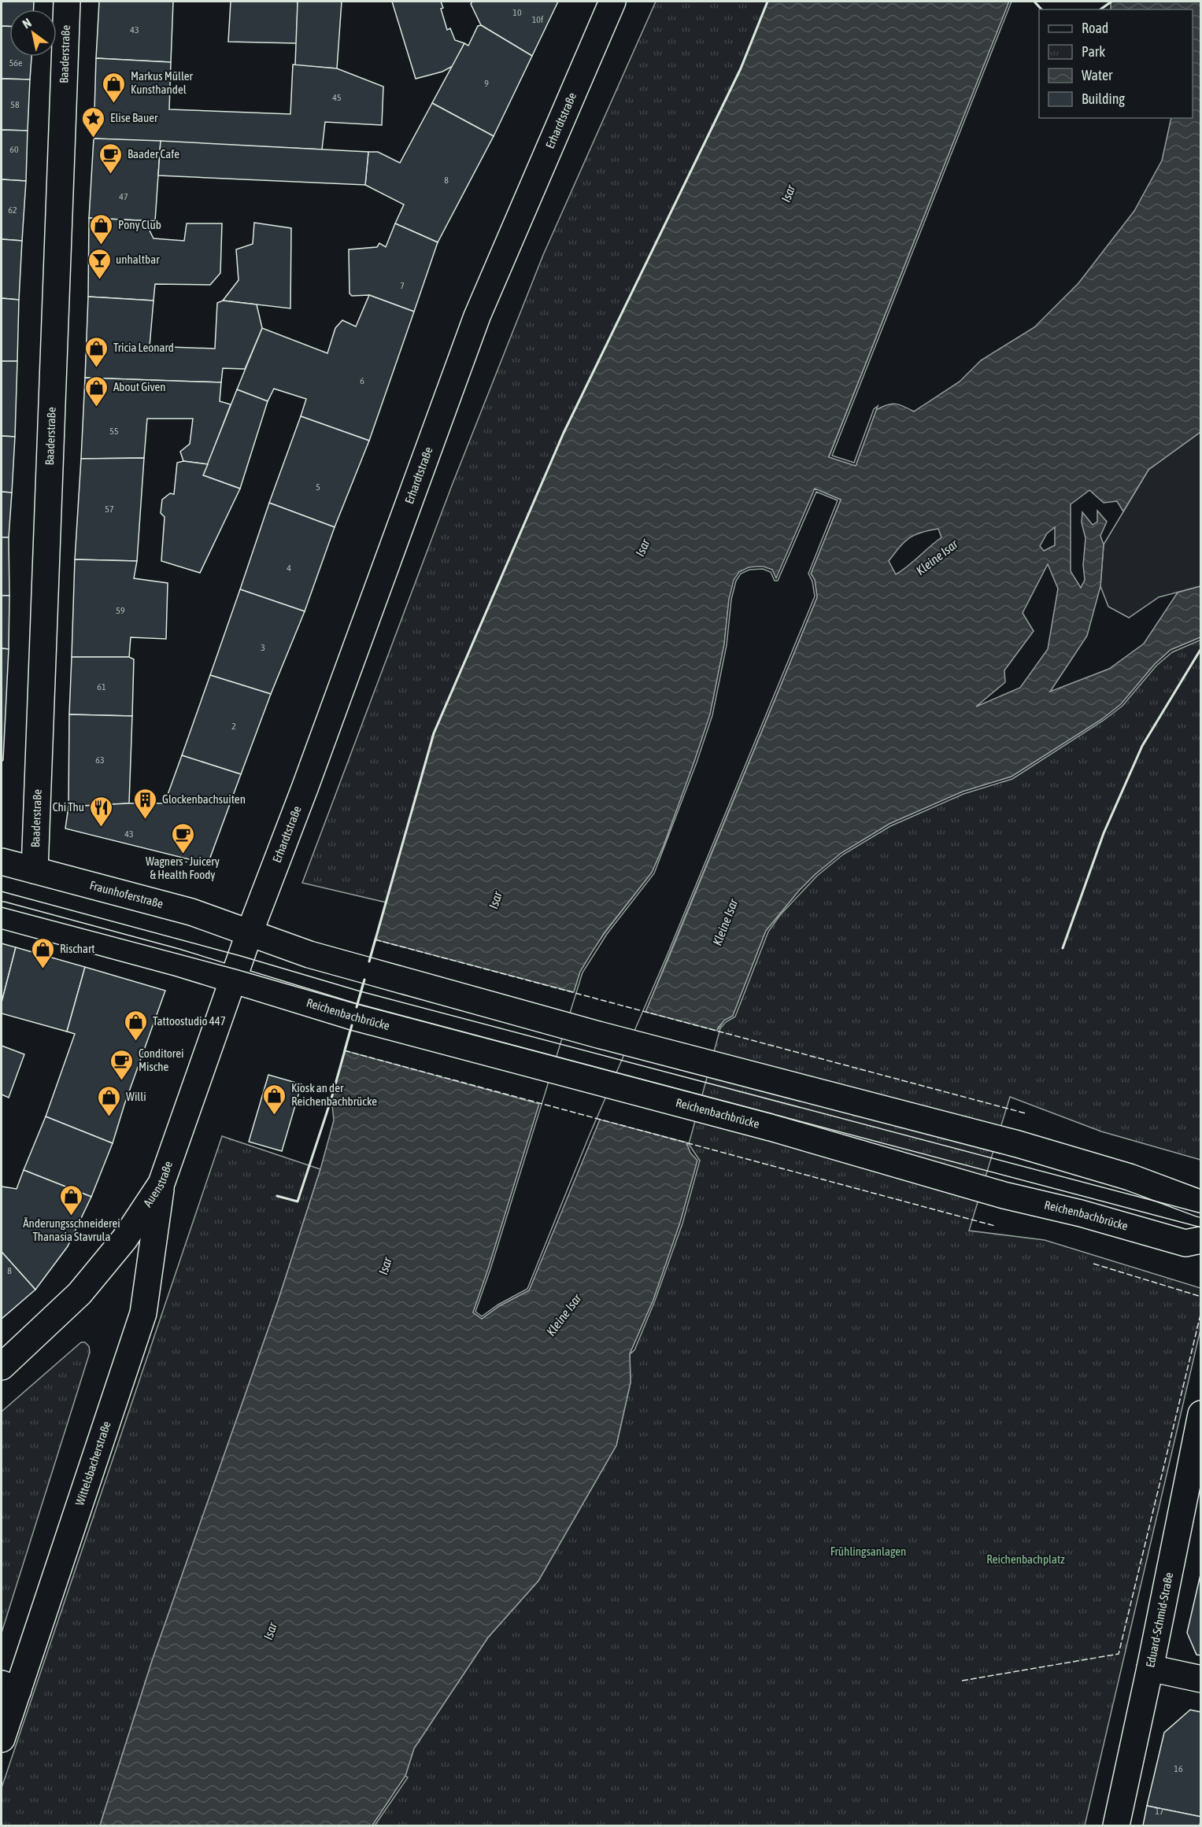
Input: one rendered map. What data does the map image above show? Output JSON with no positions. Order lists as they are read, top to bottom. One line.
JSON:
{"streets":{"main road":["Baaderstraße","Erhardtstraße","Fraunhoferstraße","Reichenbachbrücke","Auenstraße","Wittelsbacherstraße","Eduard-Schmid-Straße"]},"crossings":[["Baaderstraße","Fraunhoferstraße"],["Erhardtstraße","Fraunhoferstraße"],["Erhardtstraße","Reichenbachbrücke"],["Erhardtstraße","Auenstraße"],["Reichenbachbrücke","Auenstraße"],["Auenstraße","Wittelsbacherstraße"]],"water":["Isar","Kleine Isar"],"parks":["Frühlingsanlagen","Reichenbachplatz"],"places":{"shop":["Markus Müller Kunsthandel","Pony Club","Tricia Leonard","About Given","Rischart","Tattoostudio 447","Kiosk an der Reichenbachbrücke","Willi","Änderungsschneiderei Thanasia Stavrula"],"place":["Elise Bauer"],"cafe":["Baader Cafe","Wagners - Juicery & Health Foody","Conditorei Mische"],"bar":["unhaltbar"],"building":["Glockenbachsuiten"],"restaurant":["Chi Thu"]},"house_numbers":["10","10f","43","56e","9","45","58","60","8","47","62","7","6","55","5","57","4","59","3","61","2","63","43","8","16","17"],"legend":["Road","Park","Water","Building"],"north":"top left"}
